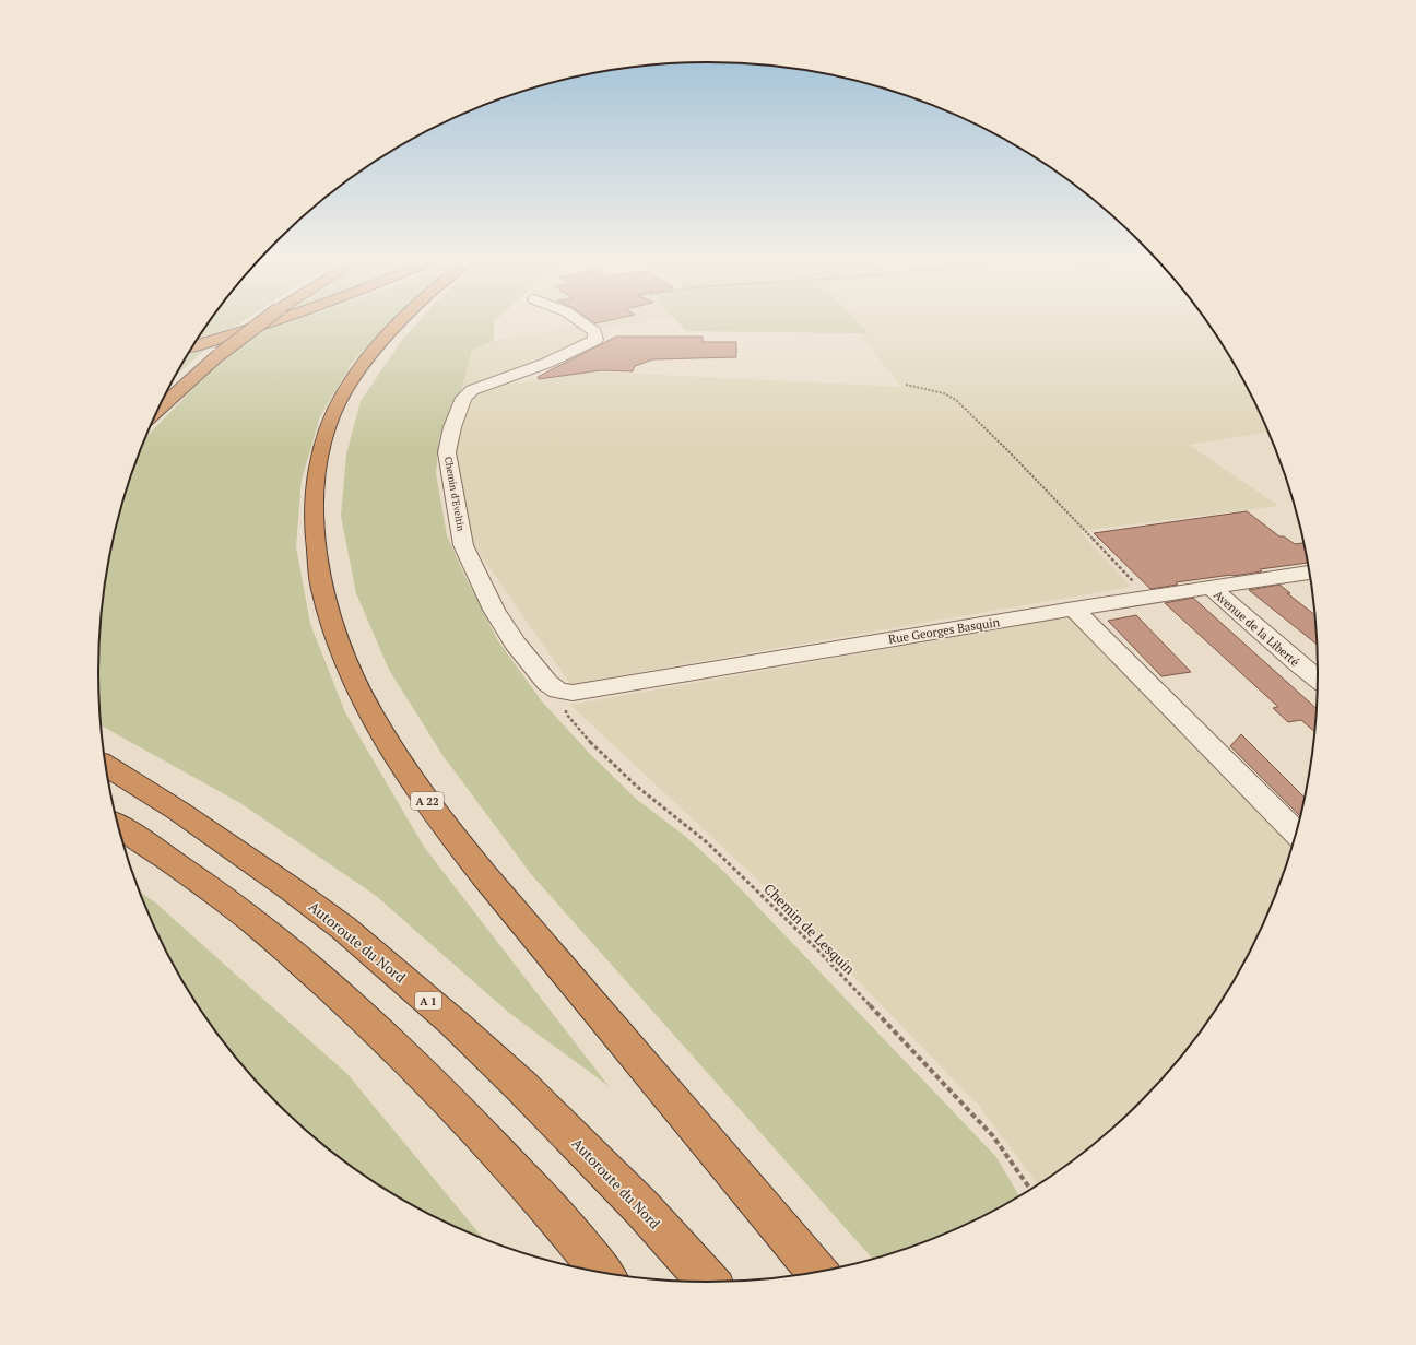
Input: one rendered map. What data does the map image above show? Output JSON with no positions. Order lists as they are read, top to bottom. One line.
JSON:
{"streets":{"highway":["A 22","Autoroute du Nord","A 1"],"street":["Chemin d'Eveltin","Avenue de la Liberté","Rue Georges Basquin"],"path":["Chemin de Lesquin"]},"crossings":[["Chemin d'Eveltin","Rue Georges Basquin"],["Chemin d'Eveltin","Chemin de Lesquin"],["Avenue de la Liberté","Rue Georges Basquin"],["Rue Georges Basquin","Chemin de Lesquin"]]}
